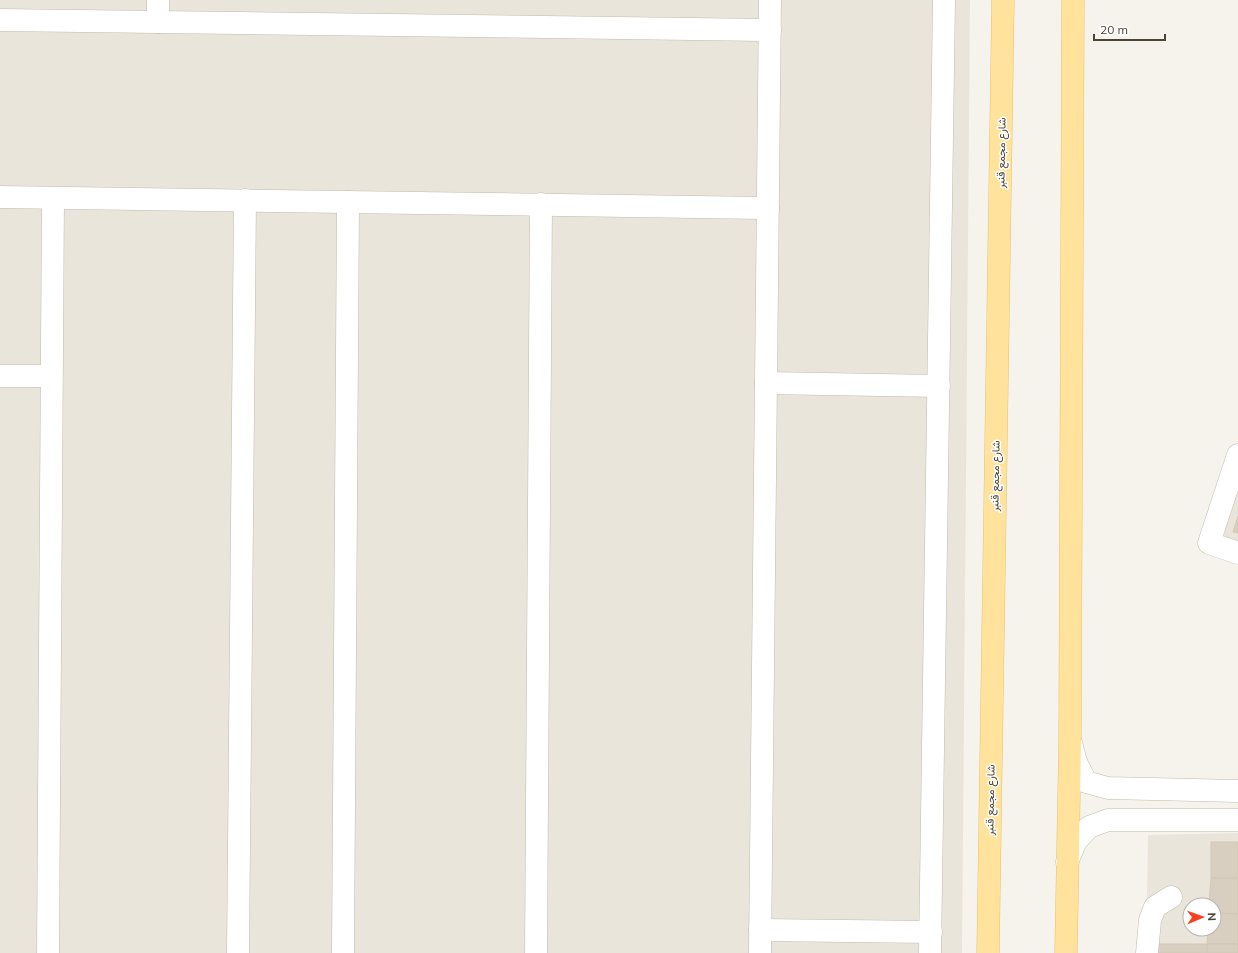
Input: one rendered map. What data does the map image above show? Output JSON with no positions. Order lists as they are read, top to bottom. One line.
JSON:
{"streets":{"main road":["شارع مجمع قنبر"]},"scale_bar":"20 m","north":"right"}
